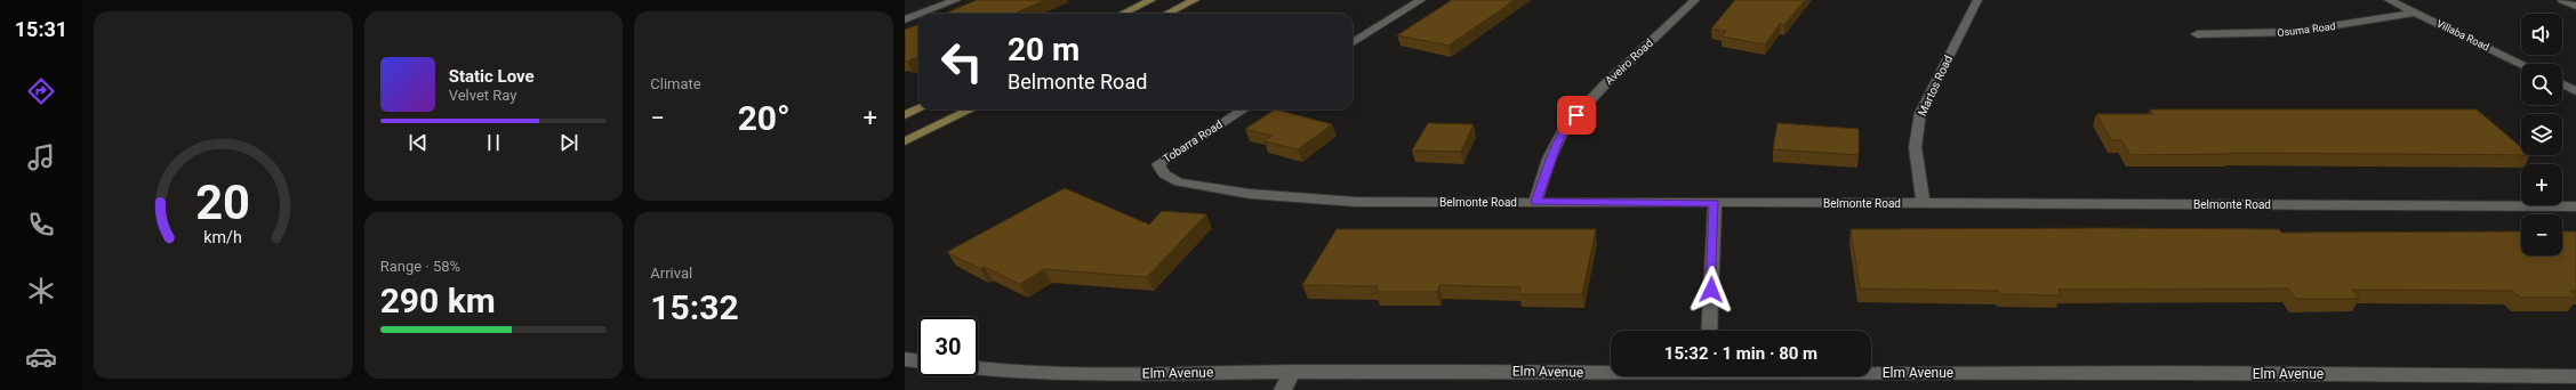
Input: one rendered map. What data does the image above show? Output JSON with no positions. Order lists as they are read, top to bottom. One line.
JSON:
{"streets":{"street":["Osuma Road","Villaba Road","Aveiro Road","Martos Road","Tobarra Road","Belmonte Road","Elm Avenue"]},"crossings":[["Osuma Road","Villaba Road"],["Aveiro Road","Belmonte Road"],["Martos Road","Belmonte Road"],["Tobarra Road","Belmonte Road"]],"page":{"tabs":"15:31","tile":["Climate",["Range · 58%","290 km"],["Arrival","15:32"]],"map_buttons":["+","−"],"turn":["20 m","Belmonte Road"],"song":["Static Love","Velvet Ray"],"heat":["−","20°","+"],"limit":"30","trip":"15:32 · 1 min · 80 m","gauge":["20","km/h"]}}
